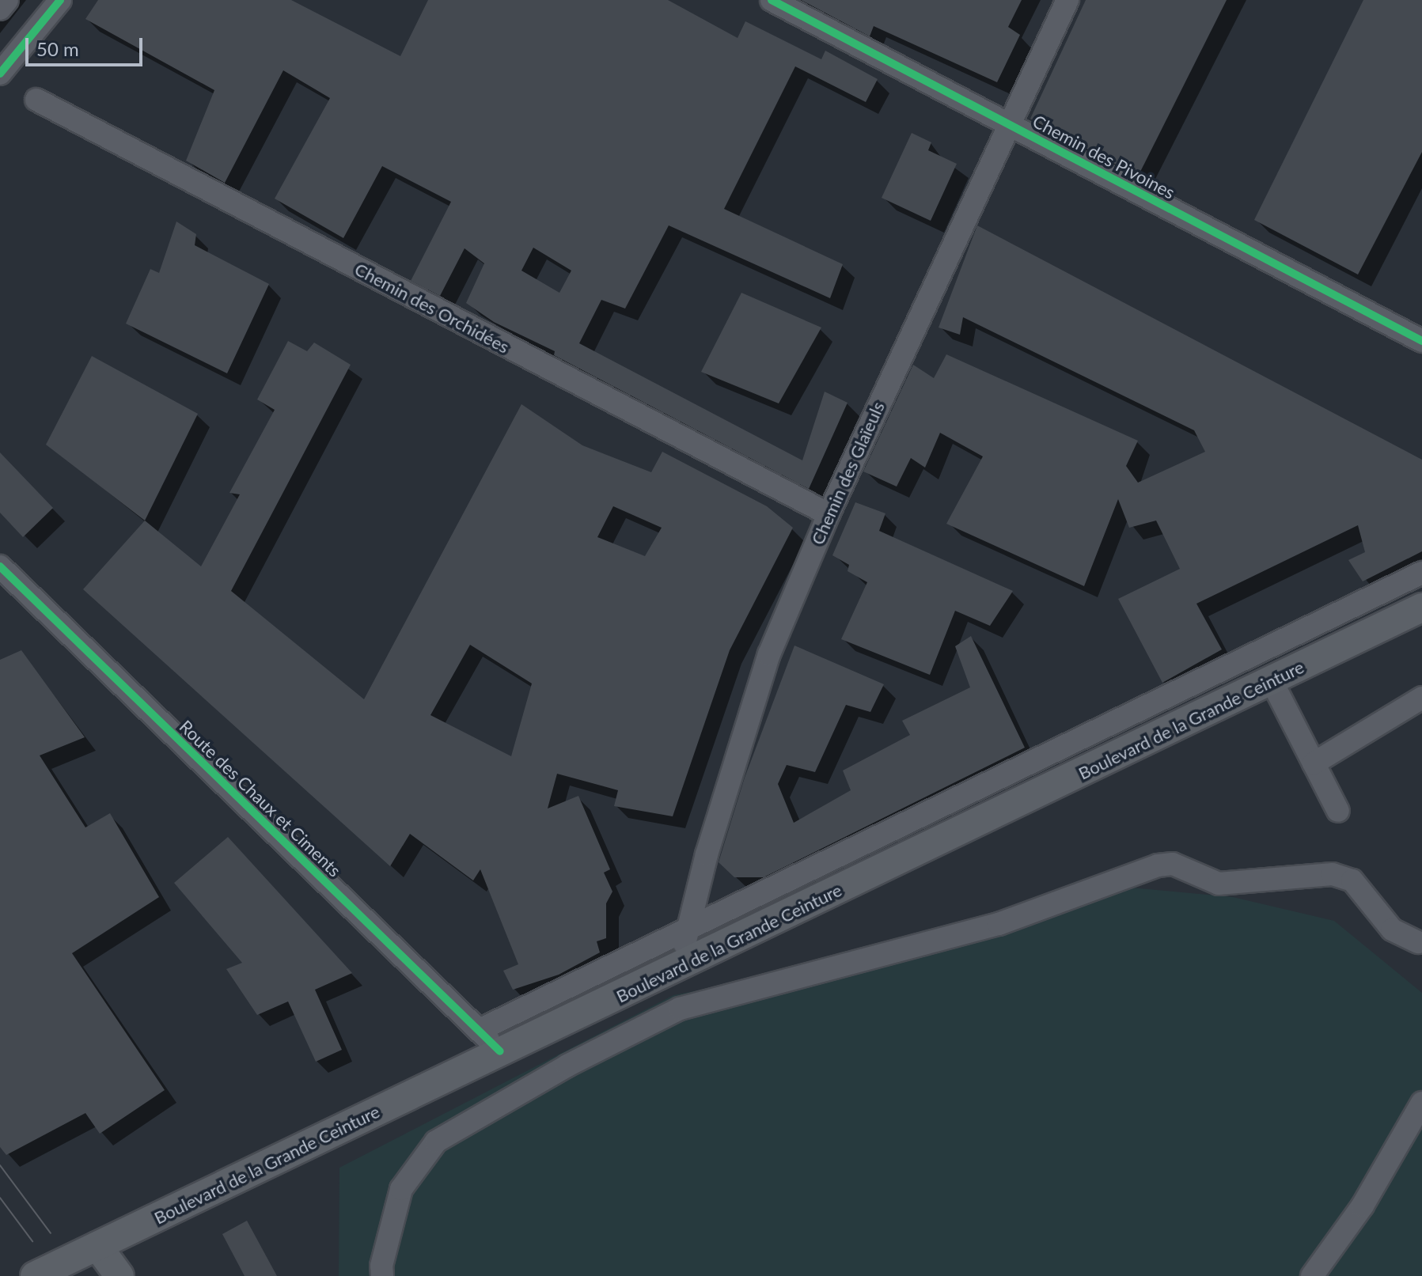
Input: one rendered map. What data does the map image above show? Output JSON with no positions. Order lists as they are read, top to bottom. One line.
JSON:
{"streets":{"main road":["Boulevard de la Grande Ceinture"],"street":["Chemin des Pivoines","Chemin des Orchidées","Chemin des Glaïeuls","Route des Chaux et Ciments"]},"crossings":[["Chemin des Pivoines","Chemin des Glaïeuls"],["Chemin des Orchidées","Chemin des Glaïeuls"],["Chemin des Glaïeuls","Boulevard de la Grande Ceinture"],["Boulevard de la Grande Ceinture","Route des Chaux et Ciments"]],"scale_bar":"50 m"}
